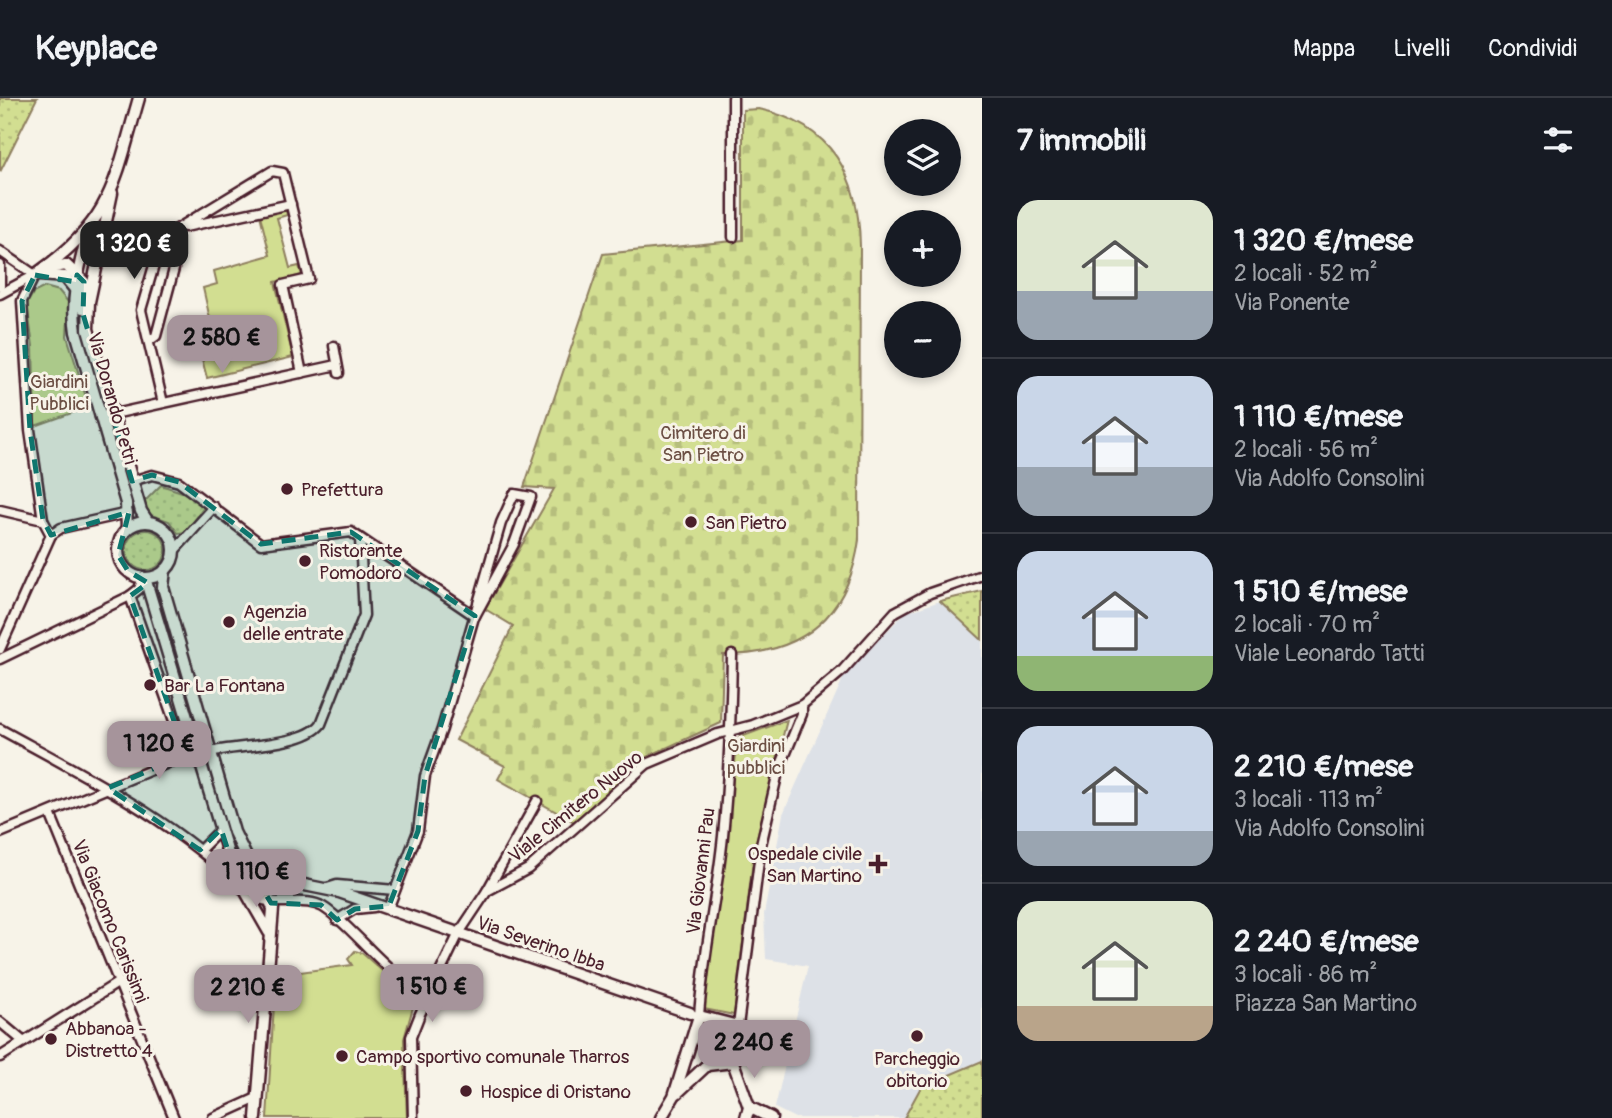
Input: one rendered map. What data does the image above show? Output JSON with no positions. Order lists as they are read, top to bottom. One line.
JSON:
{"streets":{"street":["Via Dorando Petri","Viale Cimitero Nuovo","Via Giovanni Pau","Via Giacomo Carissimi","Via Severino Ibba"]},"crossings":[["Viale Cimitero Nuovo","Via Giovanni Pau"],["Viale Cimitero Nuovo","Via Severino Ibba"],["Via Giovanni Pau","Via Severino Ibba"]],"parks":["Giardini Pubblici","Cimitero di San Pietro","Giardini pubblici"],"places":{"other":["Prefettura","San Pietro","Ristorante Pomodoro","Agenzia delle entrate","Bar La Fontana","Parcheggio obitorio","Abbanoa - Distretto 4","Campo sportivo comunale Tharros","Hospice di Oristano"],"health":["Ospedale civile San Martino"]},"page":{"header":"Keyplace","nav":["Mappa","Livelli","Condividi"],"heading":"7 immobili","map_buttons":["+","−"],"list":[{"name":"1 320 €/mese","note":"2 locali · 52 m² · Via Ponente"},{"name":"1 110 €/mese","note":"2 locali · 56 m² · Via Adolfo Consolini"},{"name":"1 510 €/mese","note":"2 locali · 70 m² · Viale Leonardo Tatti"},{"name":"2 210 €/mese","note":"3 locali · 113 m² · Via Adolfo Consolini"},{"name":"2 240 €/mese","note":"3 locali · 86 m² · Piazza San Martino"}],"price":["1 320 €","2 580 €","1 120 €","1 110 €","1 510 €","2 210 €","2 240 €"]}}
